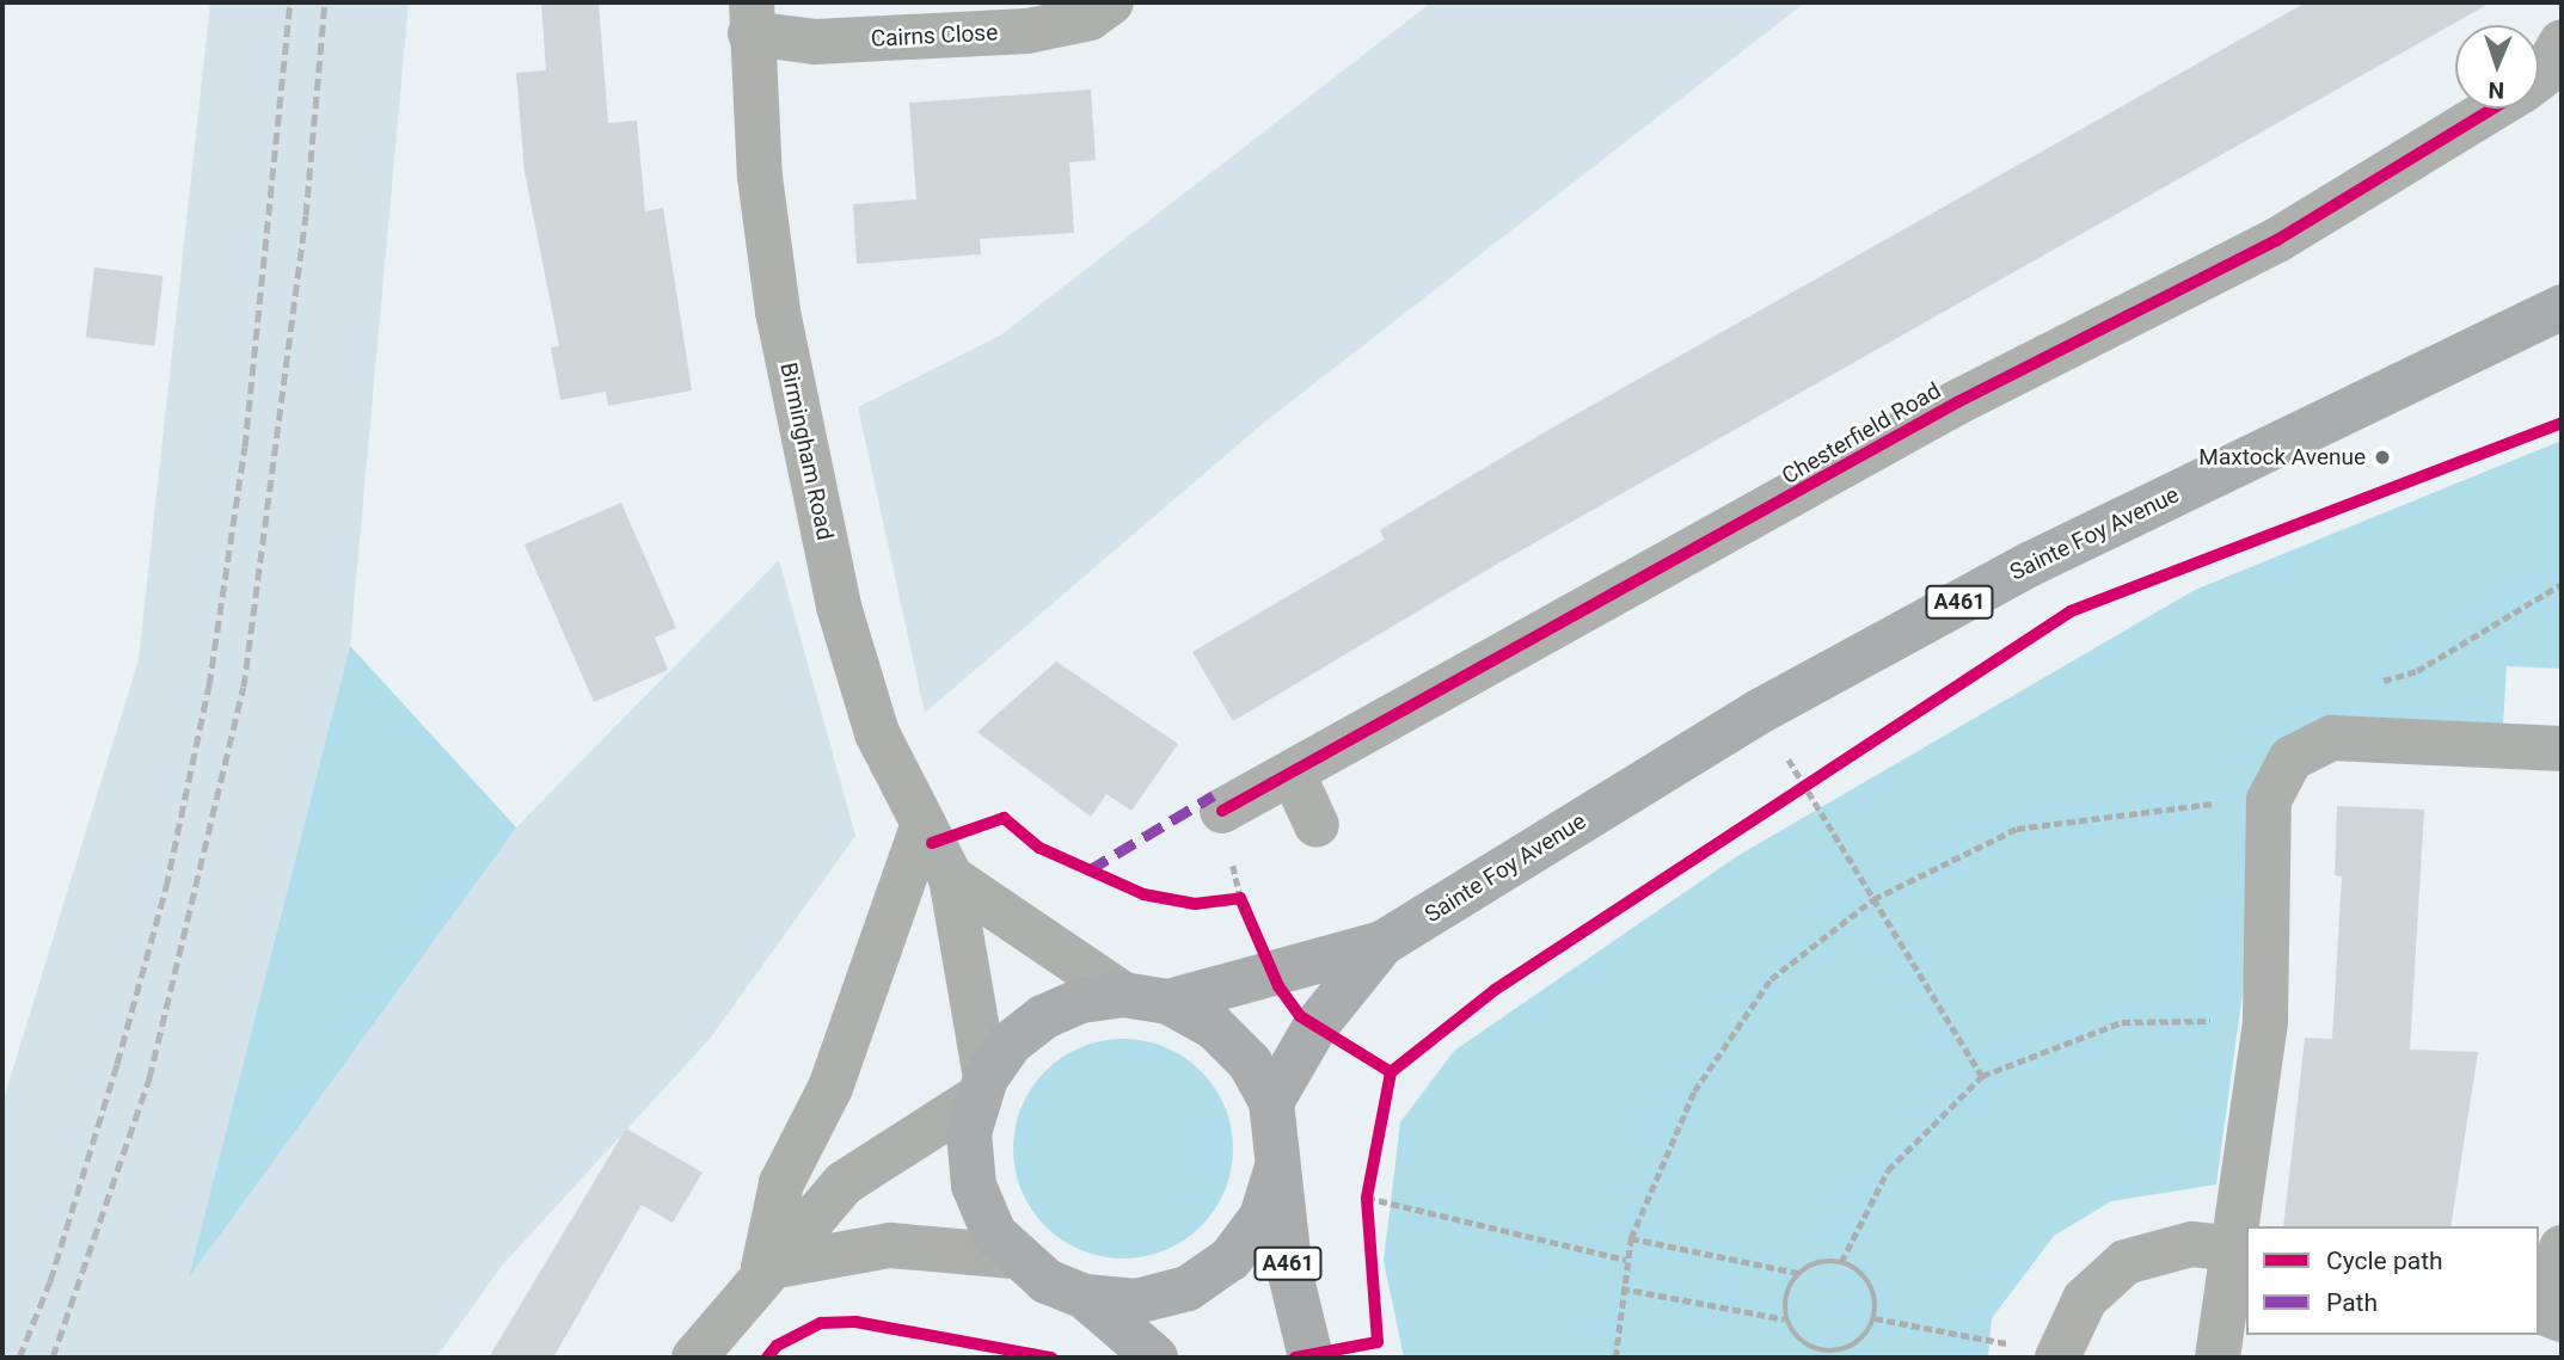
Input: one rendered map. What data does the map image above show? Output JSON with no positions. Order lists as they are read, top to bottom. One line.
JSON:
{"streets":{"highway":["Sainte Foy Avenue","A461"],"street":["Cairns Close","Chesterfield Road","Birmingham Road"]},"crossings":[["Cairns Close","Birmingham Road"]],"places":["Maxtock Avenue"],"legend":["Cycle path","Path"],"north":"bottom"}
